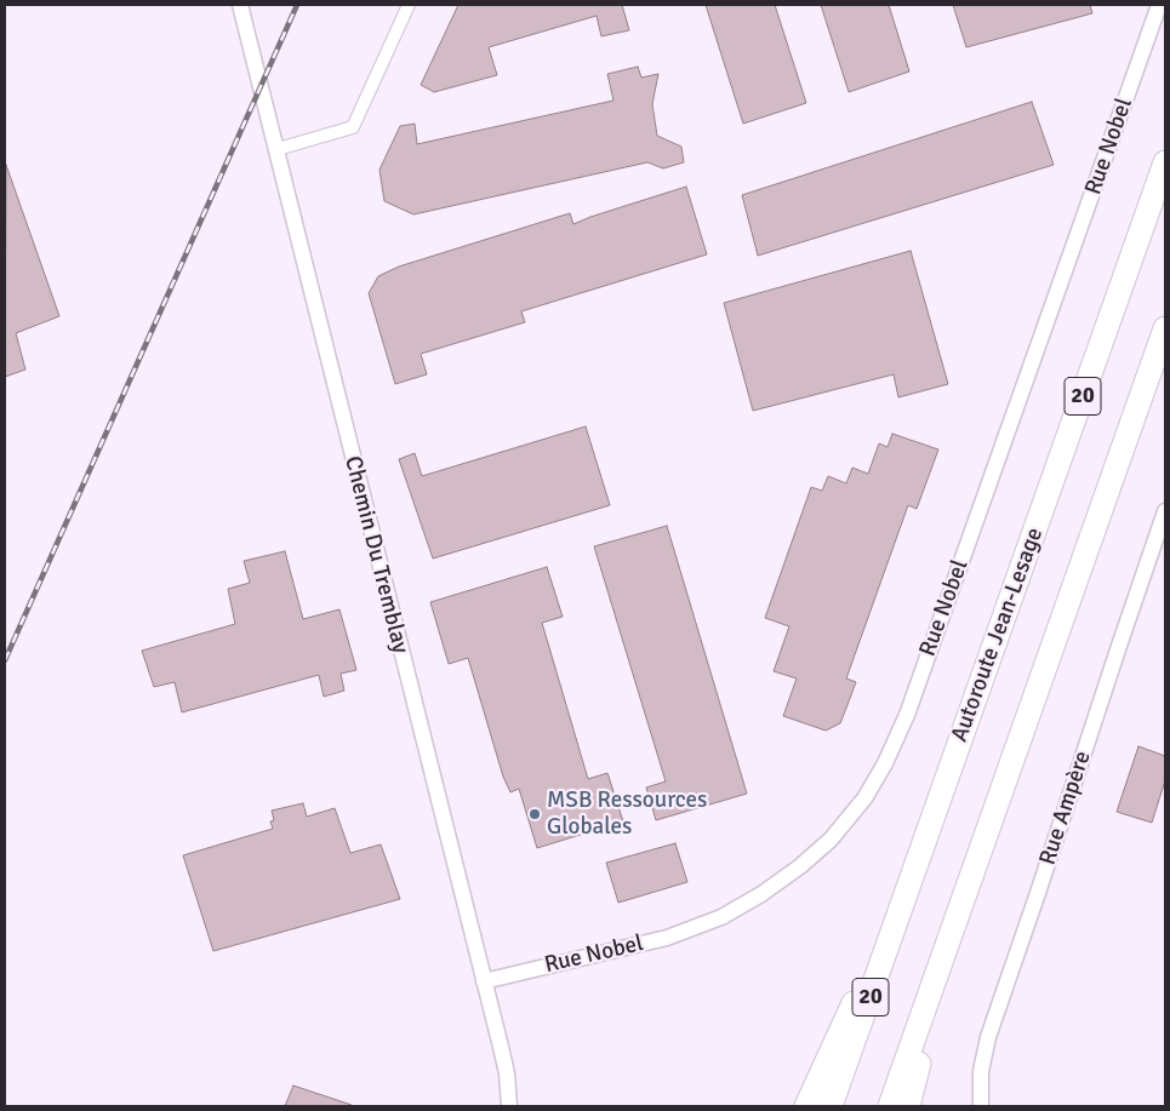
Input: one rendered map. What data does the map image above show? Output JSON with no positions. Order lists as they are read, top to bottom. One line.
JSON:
{"streets":{"highway":["20","Autoroute Jean-Lesage"],"street":["Rue Nobel","Chemin Du Tremblay","Rue Ampère"]},"crossings":[["Rue Nobel","Chemin Du Tremblay"]],"places":["MSB Ressources Globales"]}
